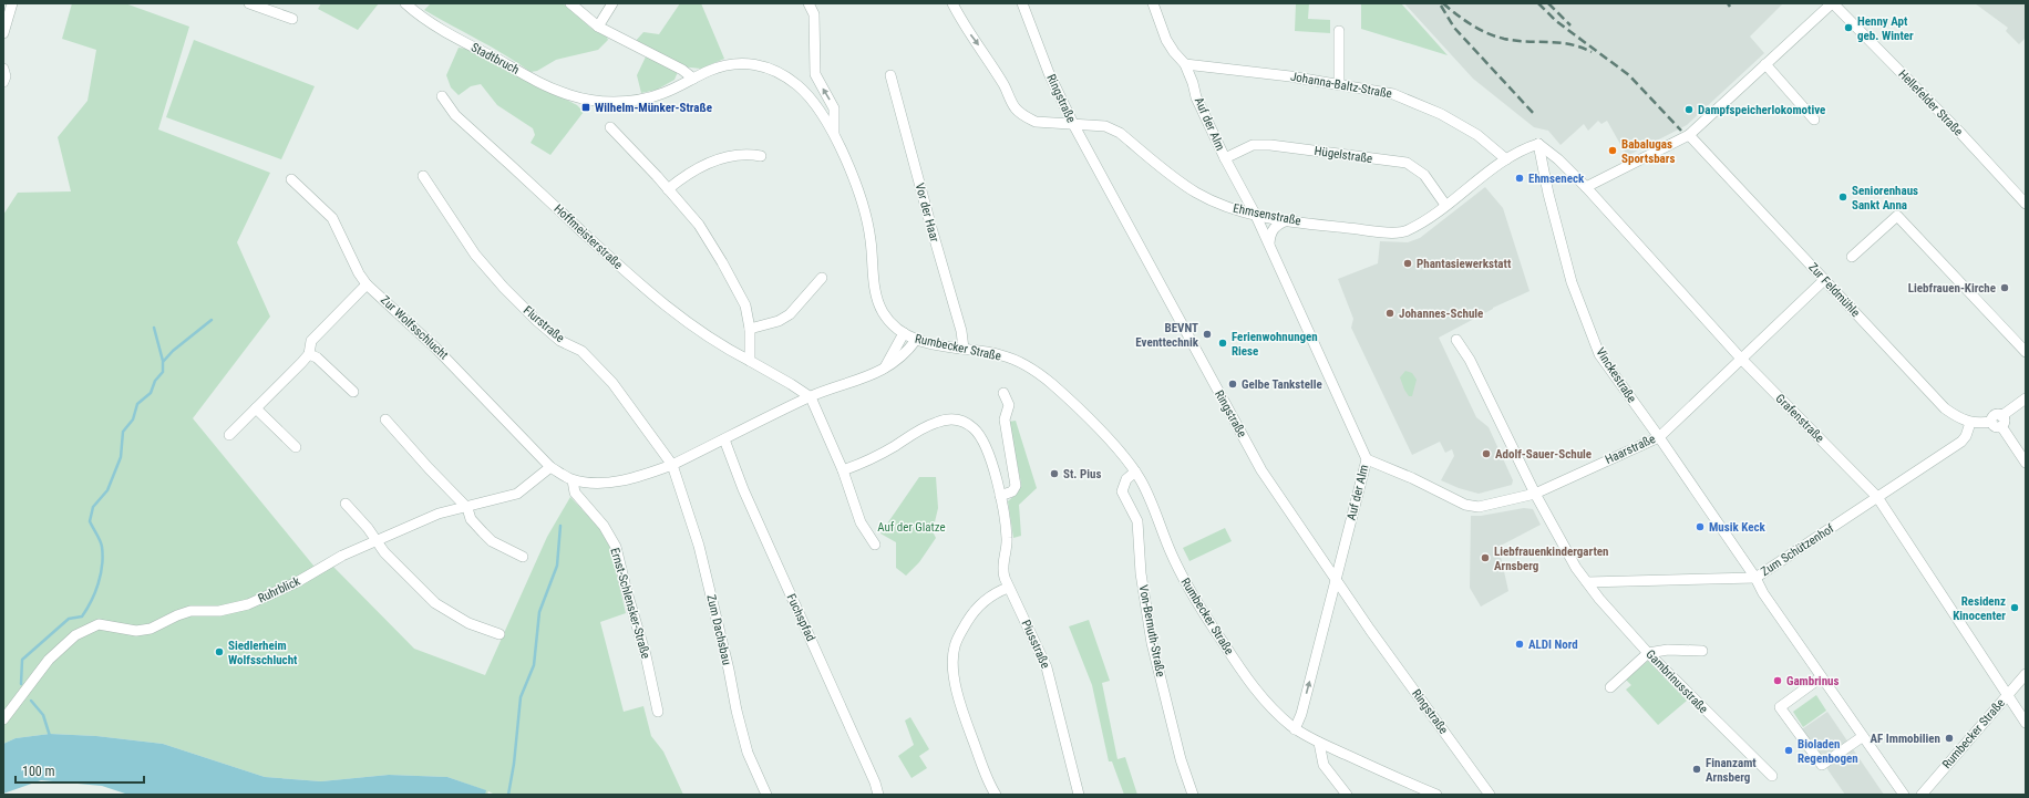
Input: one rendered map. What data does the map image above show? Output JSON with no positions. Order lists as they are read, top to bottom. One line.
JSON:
{"streets":{"street":["Stadtbruch","Johanna-Baltz-Straße","Ringstraße","Hellefelder Straße","Auf der Alm","Hügelstraße","Vor der Haar","Ehmsenstraße","Hoffmeisterstraße","Zur Feldmühle","Flurstraße","Zur Wolfsschlucht","Rumbecker Straße","Vinckestraße","Grafenstraße","Haarstraße","Zum Schützenhof","Ruhrblick","Ernst-Schlensker-Straße","Fuchspfad","Zum Dachsbau","Von-Bernuth-Straße","Piusstraße","Gambrinusstraße"]},"crossings":[["Stadtbruch","Rumbecker Straße"],["Johanna-Baltz-Straße","Auf der Alm"],["Johanna-Baltz-Straße","Ehmsenstraße"],["Ringstraße","Auf der Alm"],["Ringstraße","Ehmsenstraße"],["Auf der Alm","Hügelstraße"],["Auf der Alm","Ehmsenstraße"],["Auf der Alm","Rumbecker Straße"],["Auf der Alm","Haarstraße"],["Hügelstraße","Ehmsenstraße"],["Vor der Haar","Rumbecker Straße"],["Ehmsenstraße","Vinckestraße"],["Ehmsenstraße","Grafenstraße"],["Zur Feldmühle","Haarstraße"],["Zur Feldmühle","Zum Schützenhof"],["Flurstraße","Zum Dachsbau"],["Zur Wolfsschlucht","Ruhrblick"],["Rumbecker Straße","Grafenstraße"],["Rumbecker Straße","Von-Bernuth-Straße"],["Vinckestraße","Grafenstraße"],["Vinckestraße","Haarstraße"],["Vinckestraße","Zum Schützenhof"],["Grafenstraße","Haarstraße"],["Grafenstraße","Zum Schützenhof"],["Zum Schützenhof","Gambrinusstraße"]],"parks":["Auf der Glatze"],"places":{"other":["Henny Apt geb. Winter","Dampfspeicherlokomotive","Babalugas Sportsbars","Ehmseneck","Seniorenhaus Sankt Anna","Phantasiewerkstatt","Liebfrauen-Kirche","Johannes-Schule","BEVNT Eventtechnik","Ferienwohnungen Riese","Gelbe Tankstelle","Adolf-Sauer-Schule","St. Pius","Musik Keck","Liebfrauenkindergarten Arnsberg","Residenz Kinocenter","ALDI Nord","Siedlerheim Wolfsschlucht","Gambrinus","AF Immobilien","Bioladen Regenbogen","Finanzamt Arnsberg"],"transit":["Wilhelm-Münker-Straße"]},"scale_bar":"100 m"}
